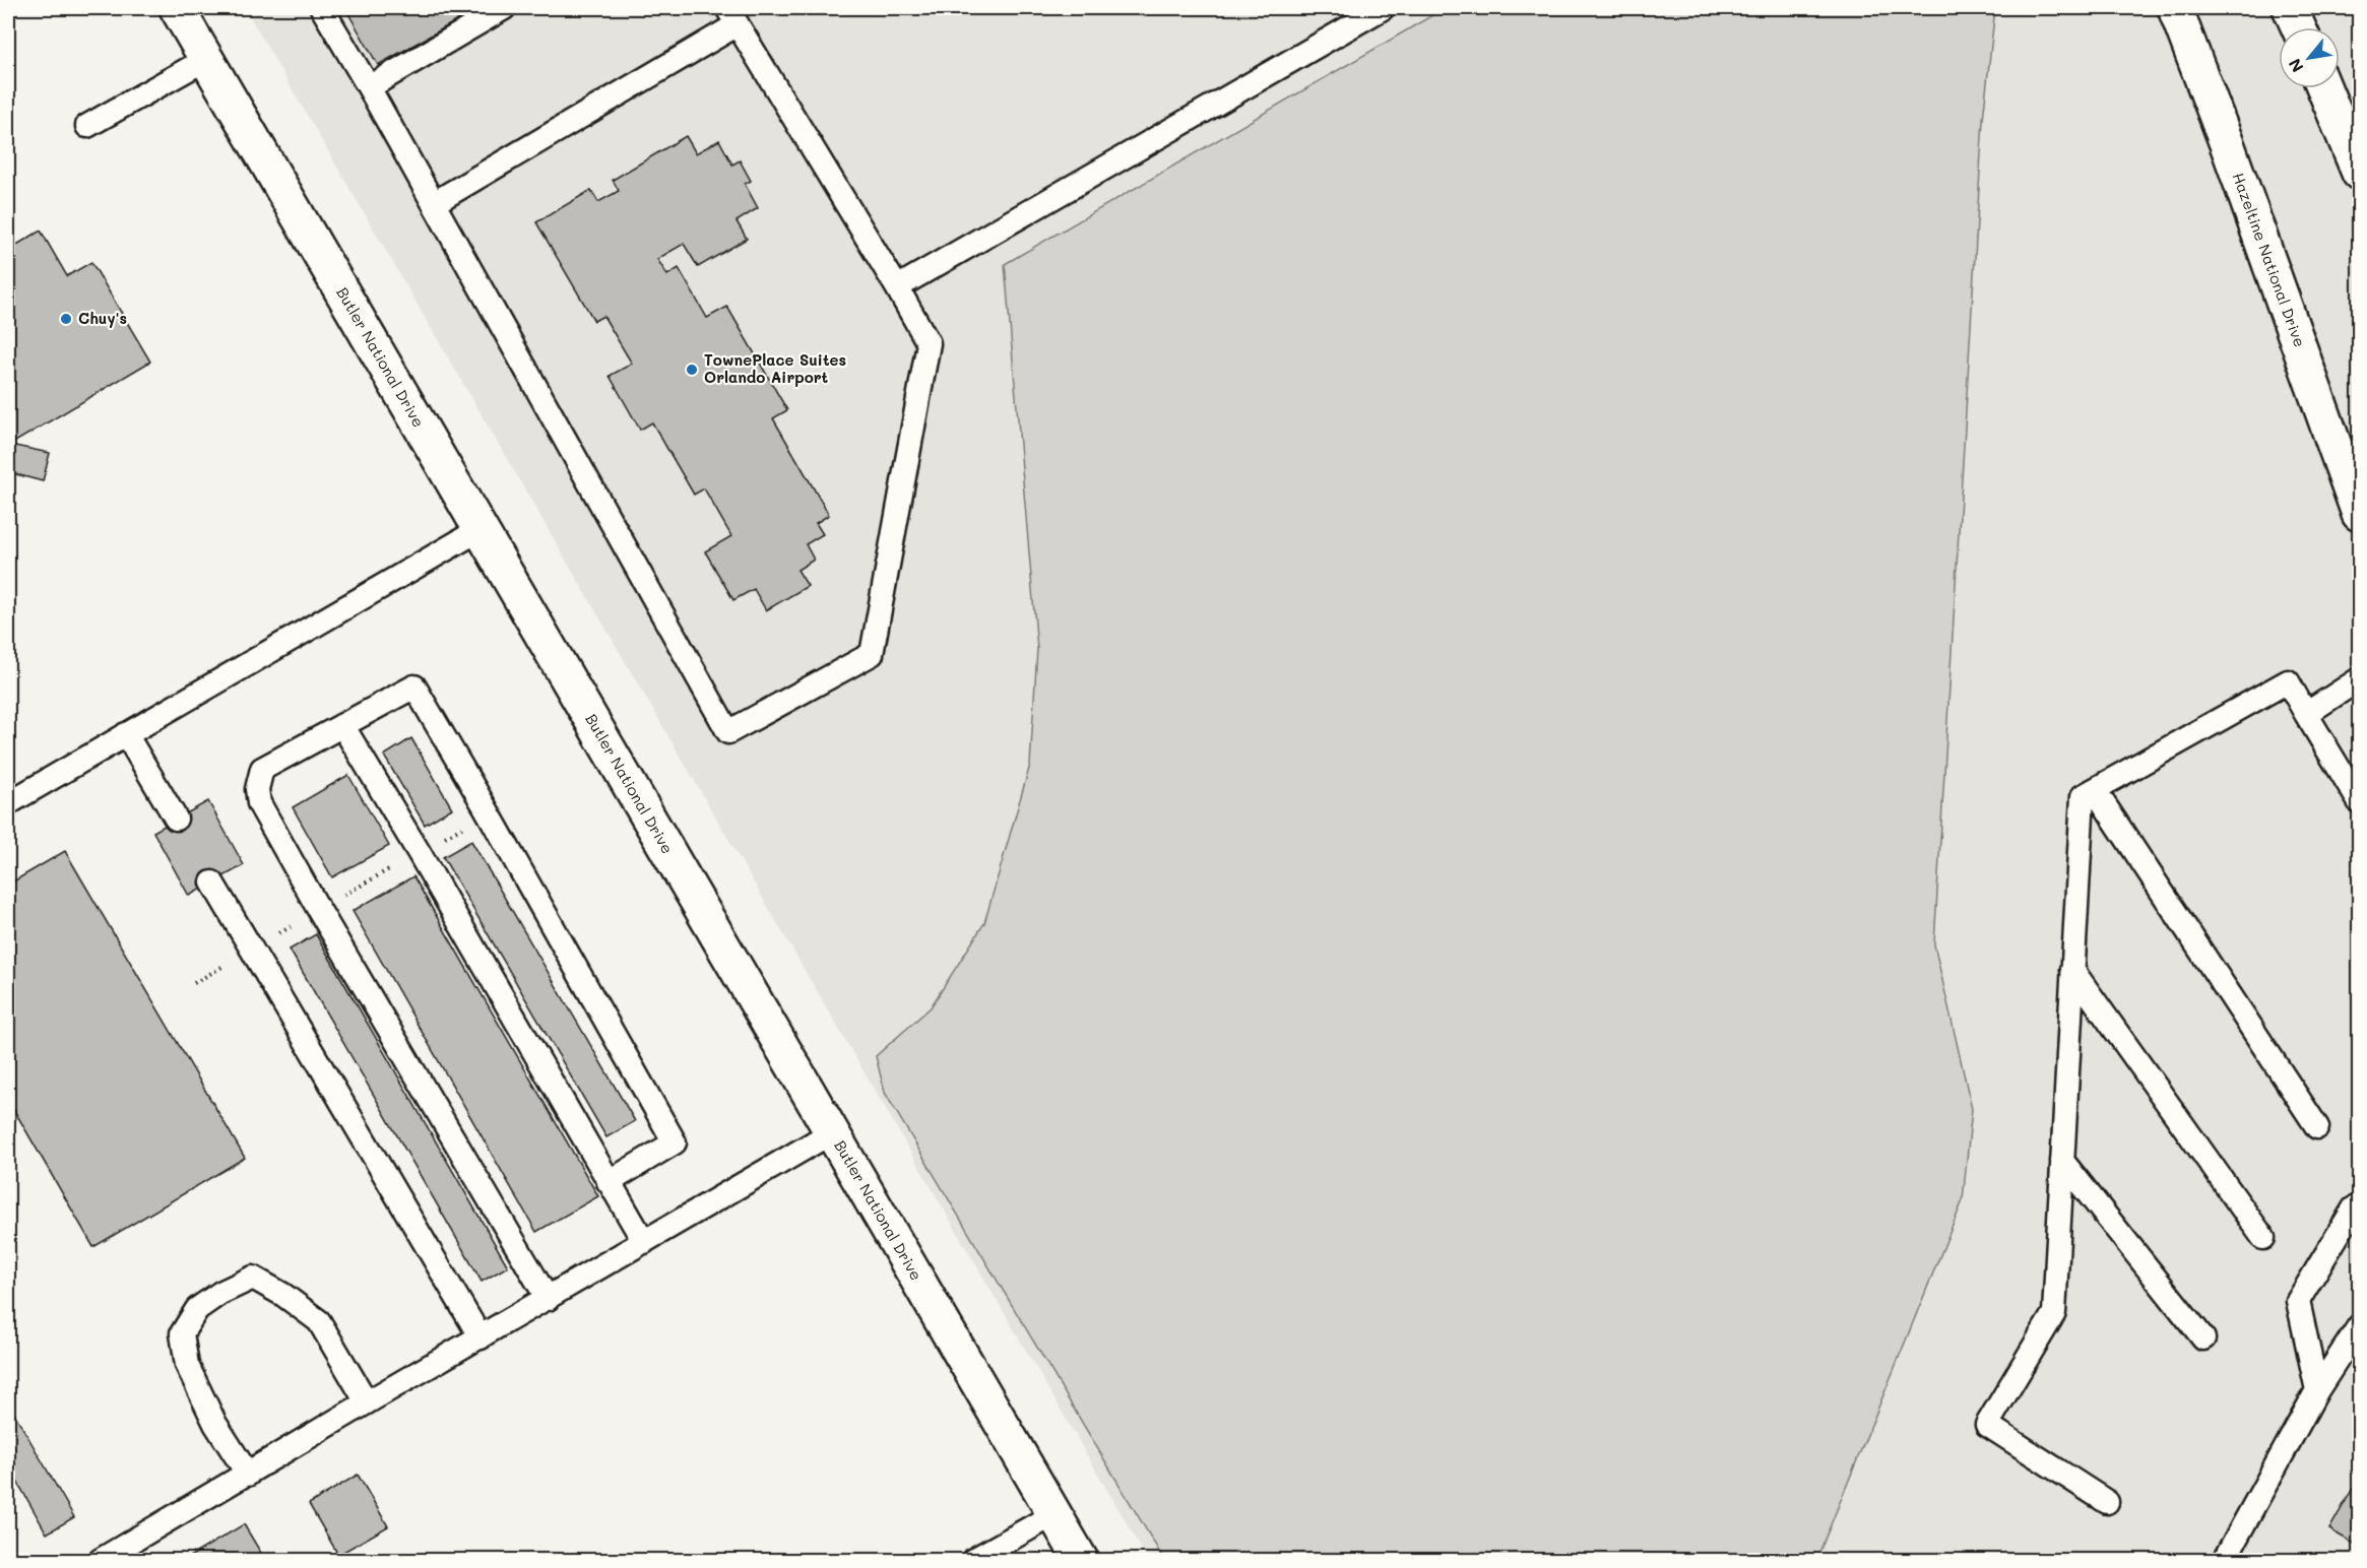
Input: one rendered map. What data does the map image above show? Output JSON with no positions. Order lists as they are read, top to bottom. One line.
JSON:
{"streets":{"street":["Hazeltine National Drive","Butler National Drive"]},"places":["Chuy's","TownePlace Suites Orlando Airport"],"north":"bottom left"}
